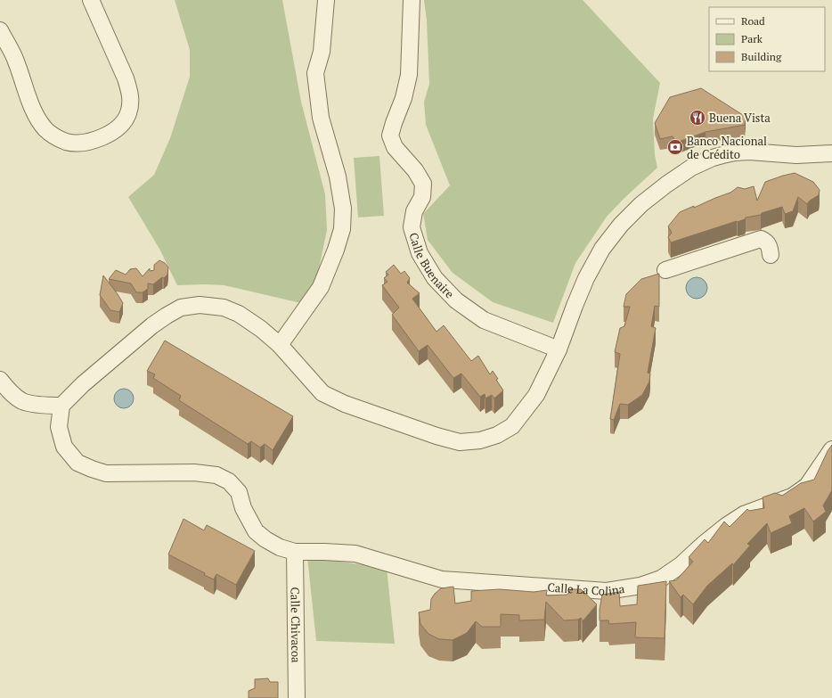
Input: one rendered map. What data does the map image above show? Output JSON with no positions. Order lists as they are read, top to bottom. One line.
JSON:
{"streets":{"street":["Calle Buenaire","Calle La Colina","Calle Chivacoa"]},"crossings":[["Calle La Colina","Calle Chivacoa"]],"places":{"restaurant":["Buena Vista"],"bank":["Banco Nacional de Crédito"]},"legend":["Road","Park","Building"]}
